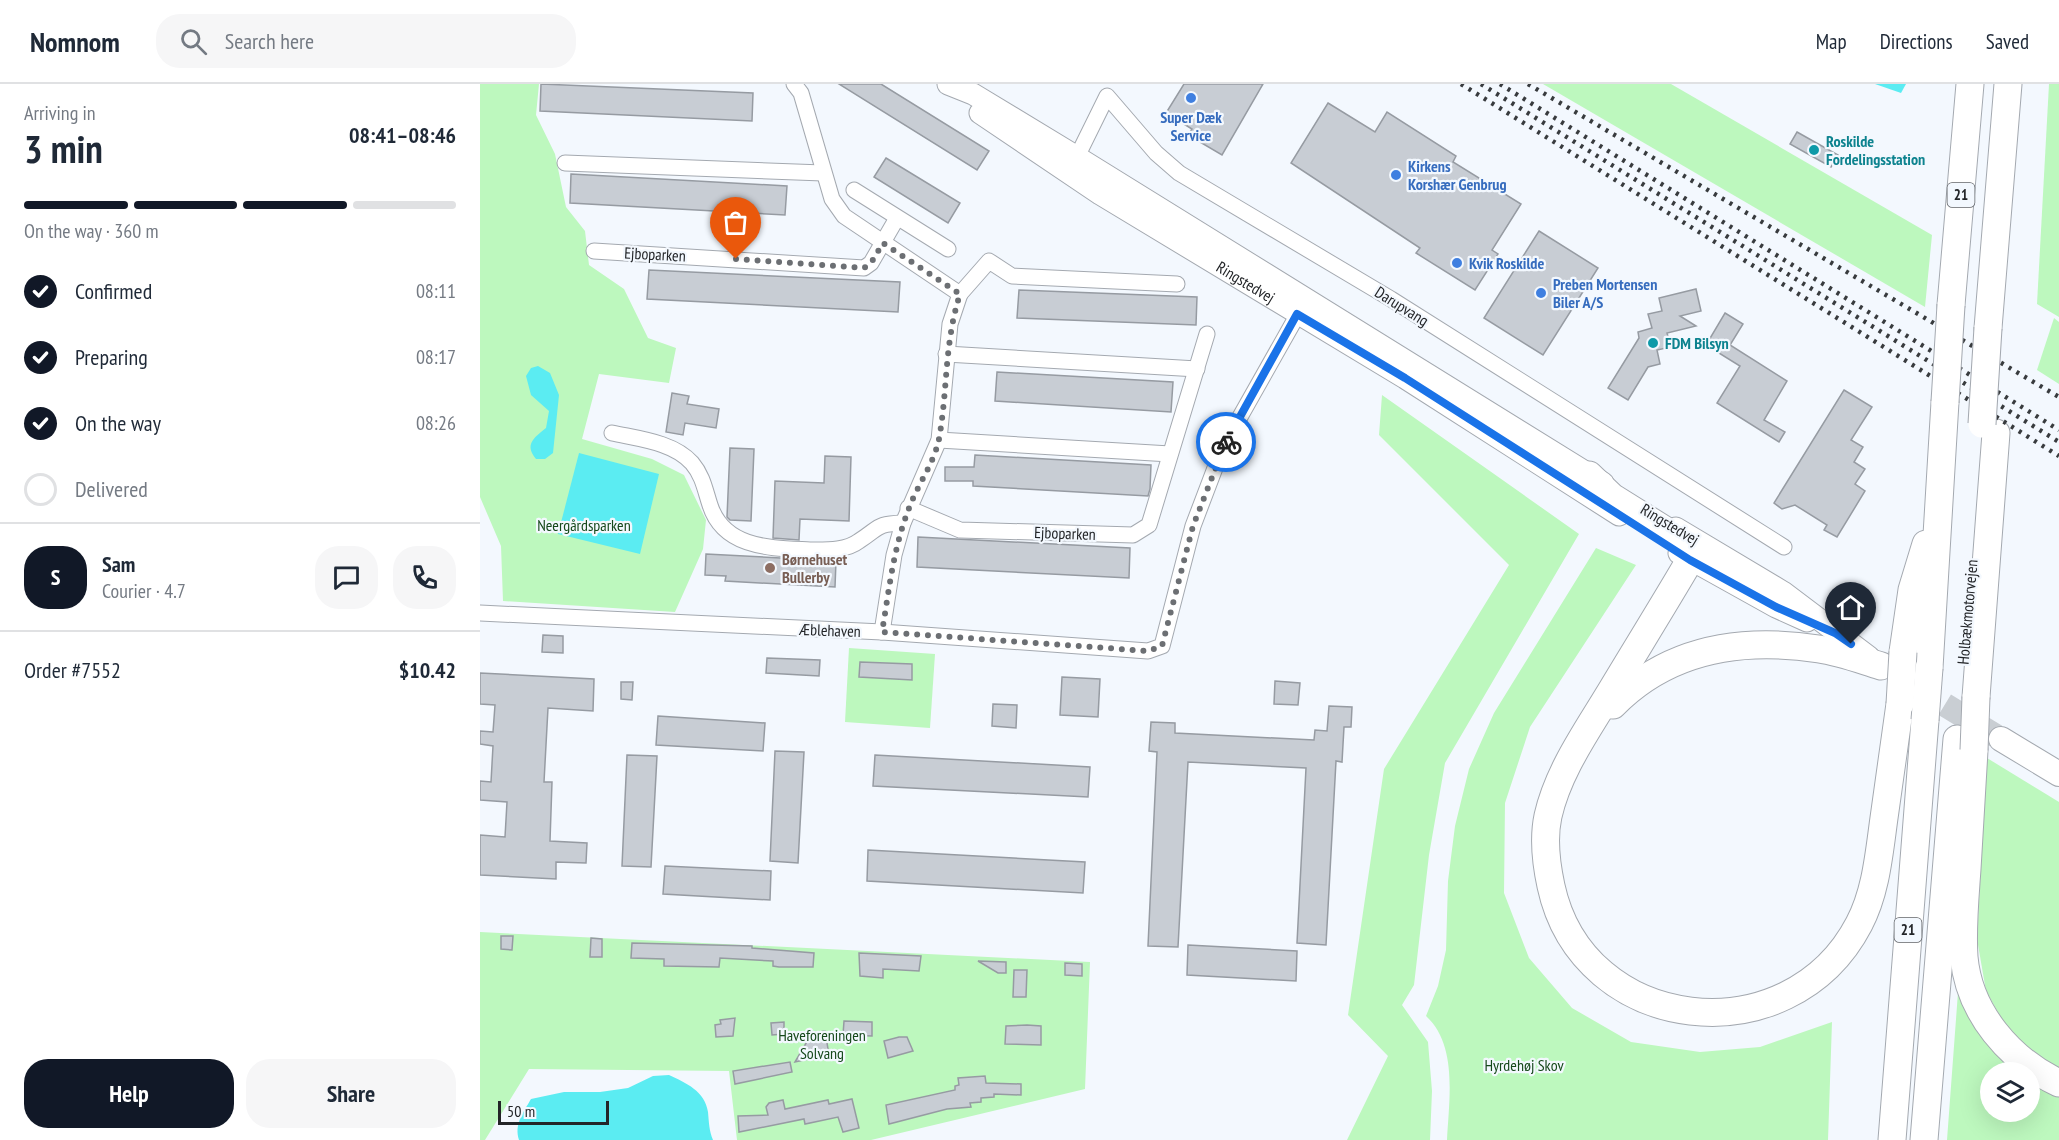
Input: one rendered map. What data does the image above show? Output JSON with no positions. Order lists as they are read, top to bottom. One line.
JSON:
{"streets":{"highway":["21","Holbækmotorvejen"],"street":["Ejboparken","Ringstedvej","Darupvang","Æblehaven"]},"crossings":[["Ringstedvej","Darupvang"],["Ringstedvej","Æblehaven"]],"parks":["Neergårdsparken","Haveforeningen Solvang","Hyrdehøj Skov"],"places":["Super Dæk Service","Roskilde Fordelingsstation","Kirkens Korshær Genbrug","Kvik Roskilde","Preben Mortensen Biler A/S","FDM Bilsyn","Børnehuset Bullerby"],"scale_bar":"50 m","page":{"header":"Nomnom","search":"Search here","nav":["Map","Directions","Saved"],"heading":["3 min","Arriving in","08:41–08:46"],"panel":["Sam","Courier · 4.7","Order #7552","$10.42"],"bar":"On the way · 360 m","list":[["Confirmed","08:11"],["Preparing","08:17"],["On the way","08:26"],"Delivered"],"round":"S","buttons":["Help","Share"],"scale":"50 m"}}
